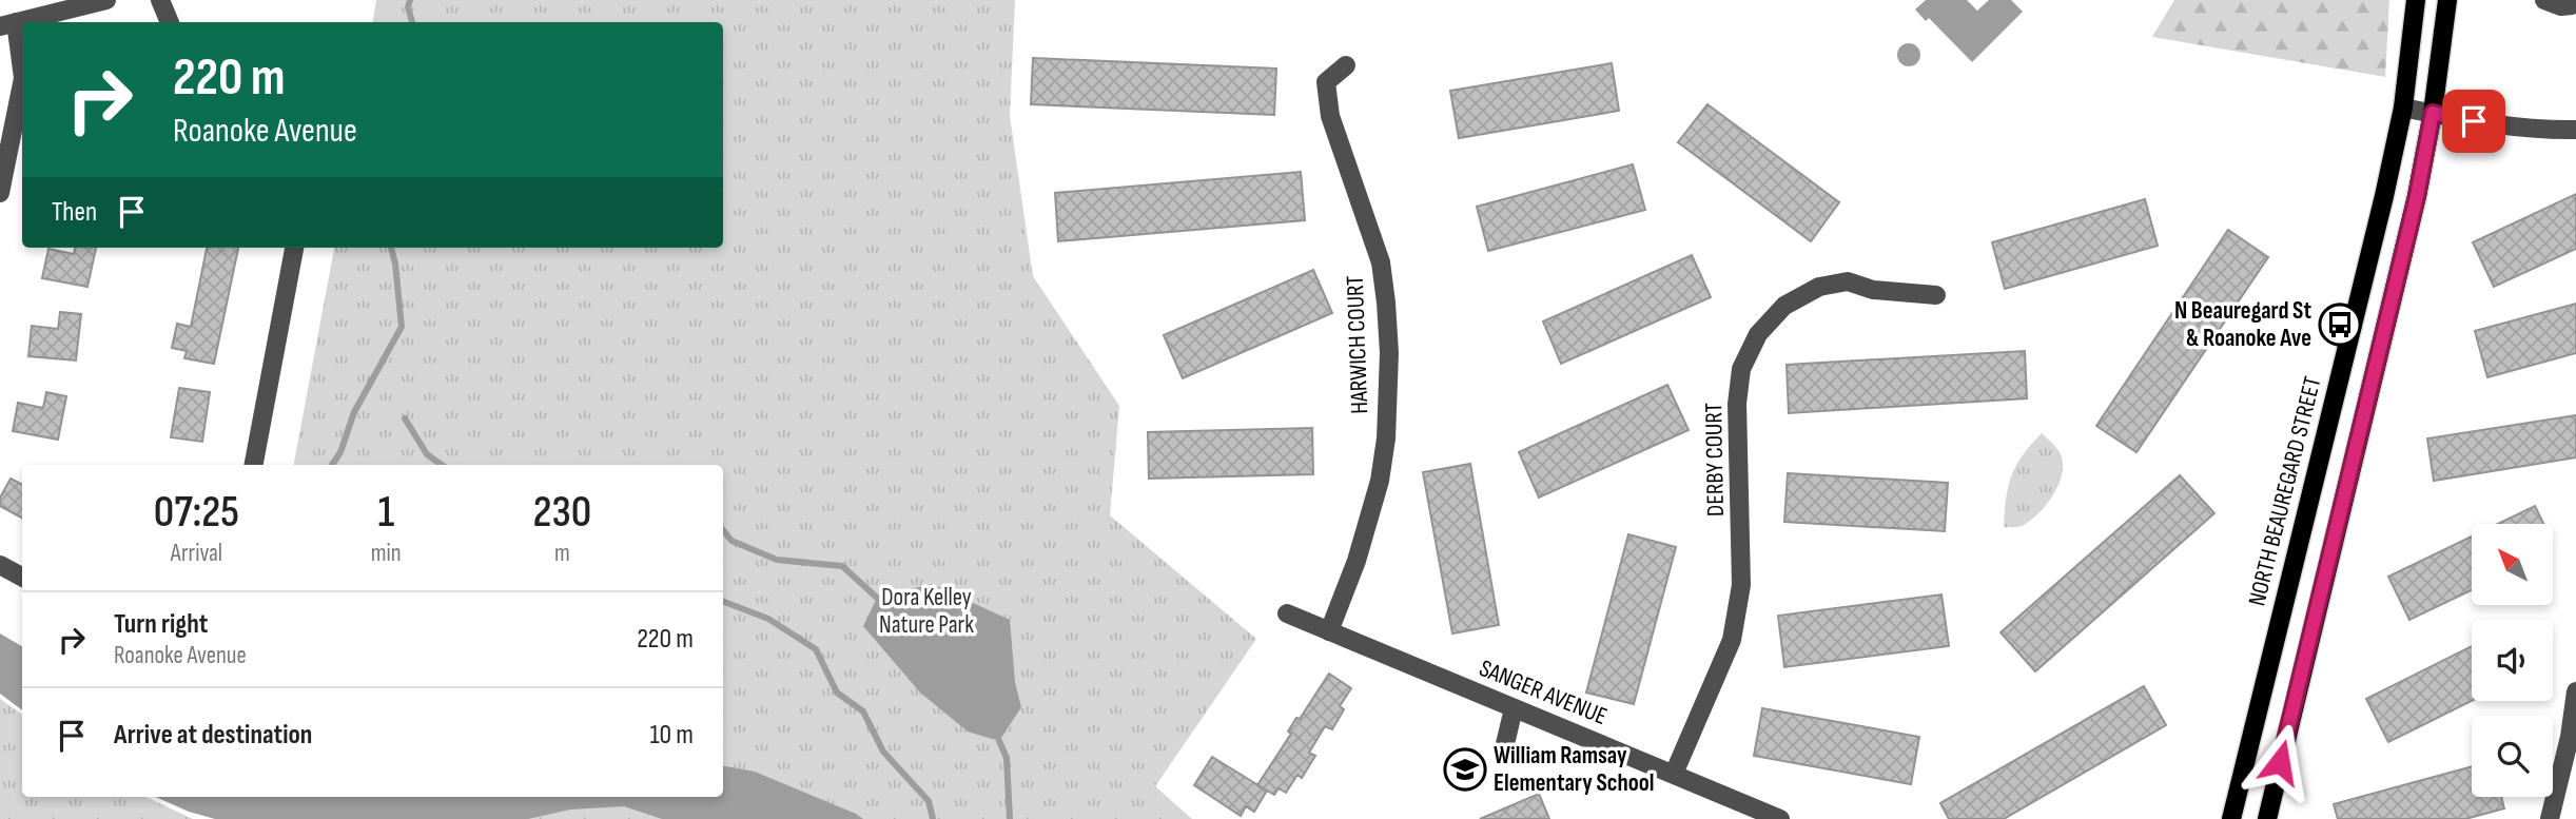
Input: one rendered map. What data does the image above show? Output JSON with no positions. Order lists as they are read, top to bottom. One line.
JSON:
{"streets":{"main road":["NORTH BEAUREGARD STREET"],"street":["HARWICH COURT","DERBY COURT","SANGER AVENUE"]},"crossings":[["HARWICH COURT","SANGER AVENUE"],["DERBY COURT","SANGER AVENUE"]],"parks":["Dora Kelley Nature Park"],"places":{"bus stop":["N Beauregard St & Roanoke Ave"],"school or university":["William Ramsay Elementary School"]},"north":"top left","page":{"turn":["220 m","Roanoke Avenue"],"then":"Then","eta":["07:25","Arrival","1","min","230","m"],"list":[{"name":"Turn right","note":"Roanoke Avenue","value":"220 m"},{"name":"Arrive at destination","value":"10 m"}]}}
